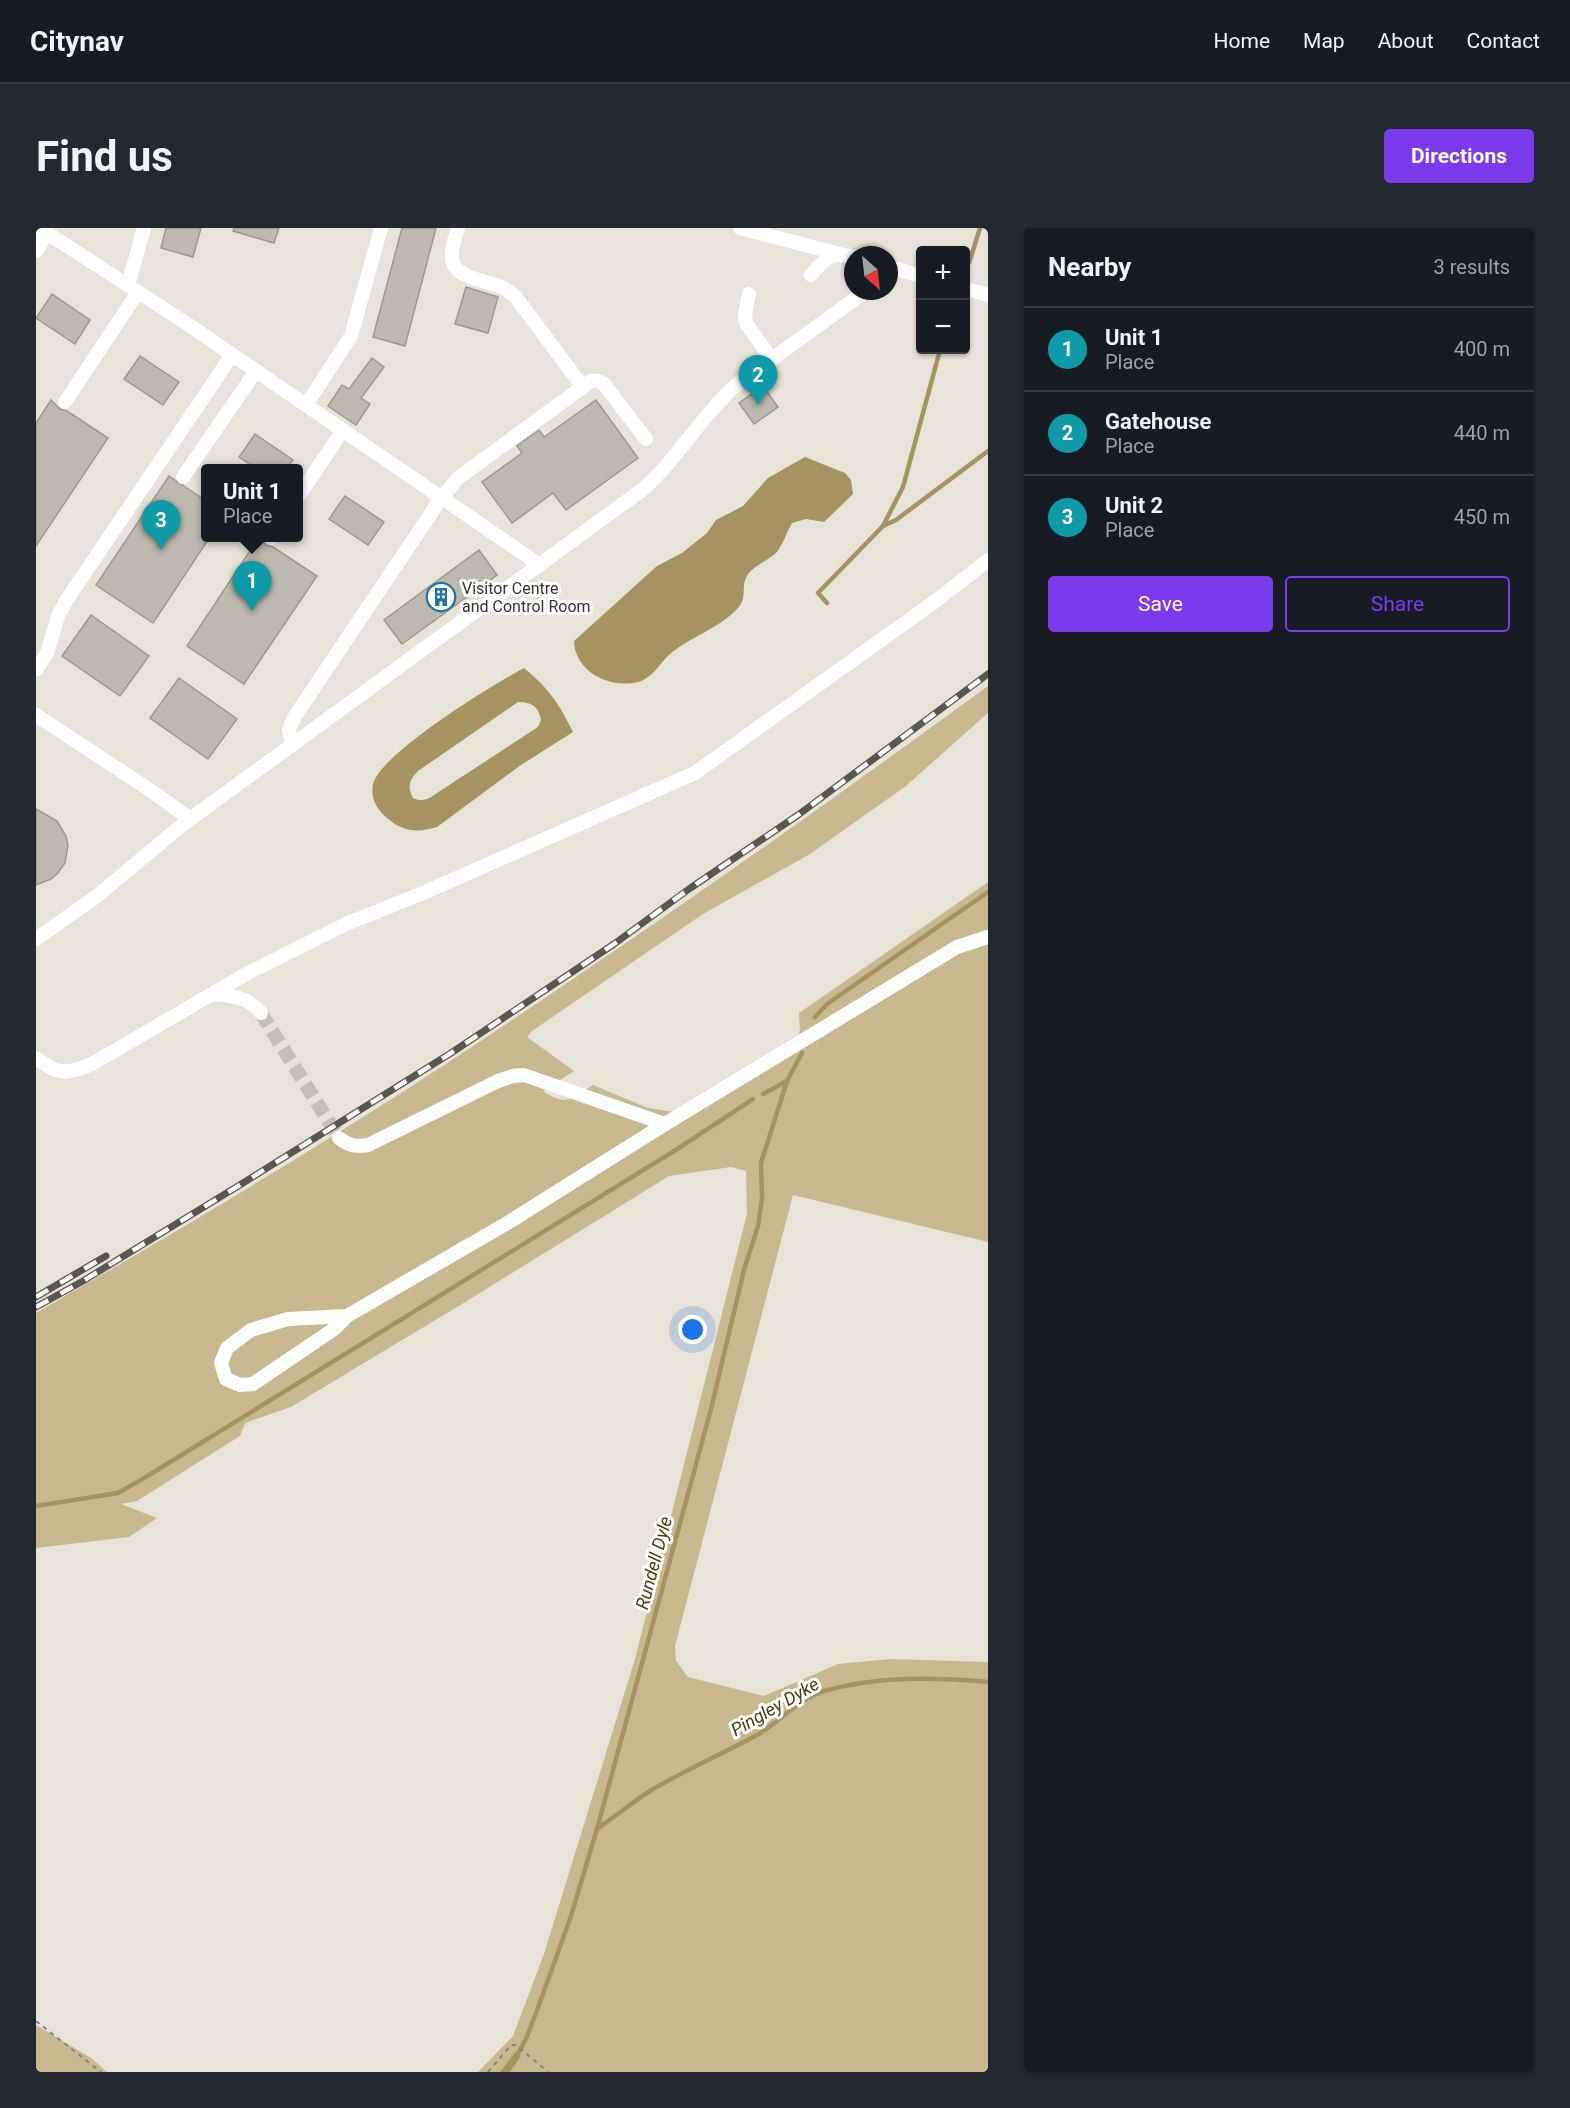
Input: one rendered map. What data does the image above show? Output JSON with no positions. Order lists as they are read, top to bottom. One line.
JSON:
{"water":["Rundell Dyle","Pingley Dyke"],"places":{"building":["Visitor Centre and Control Room"]},"north":"bottom right","page":{"header":"Citynav","nav":["Home","Map","About","Contact"],"buttons":["Directions",["Save","Share"]],"title":"Find us","heading":["Nearby","3 results"],"map_buttons":["+","−"],"list":[{"mark":"1","name":"Unit 1","note":"Place","value":"400 m"},{"mark":"2","name":"Gatehouse","note":"Place","value":"440 m"},{"mark":"3","name":"Unit 2","note":"Place","value":"450 m"}],"pins":["2","3","1"],"popup":["Unit 1","Place"]}}
